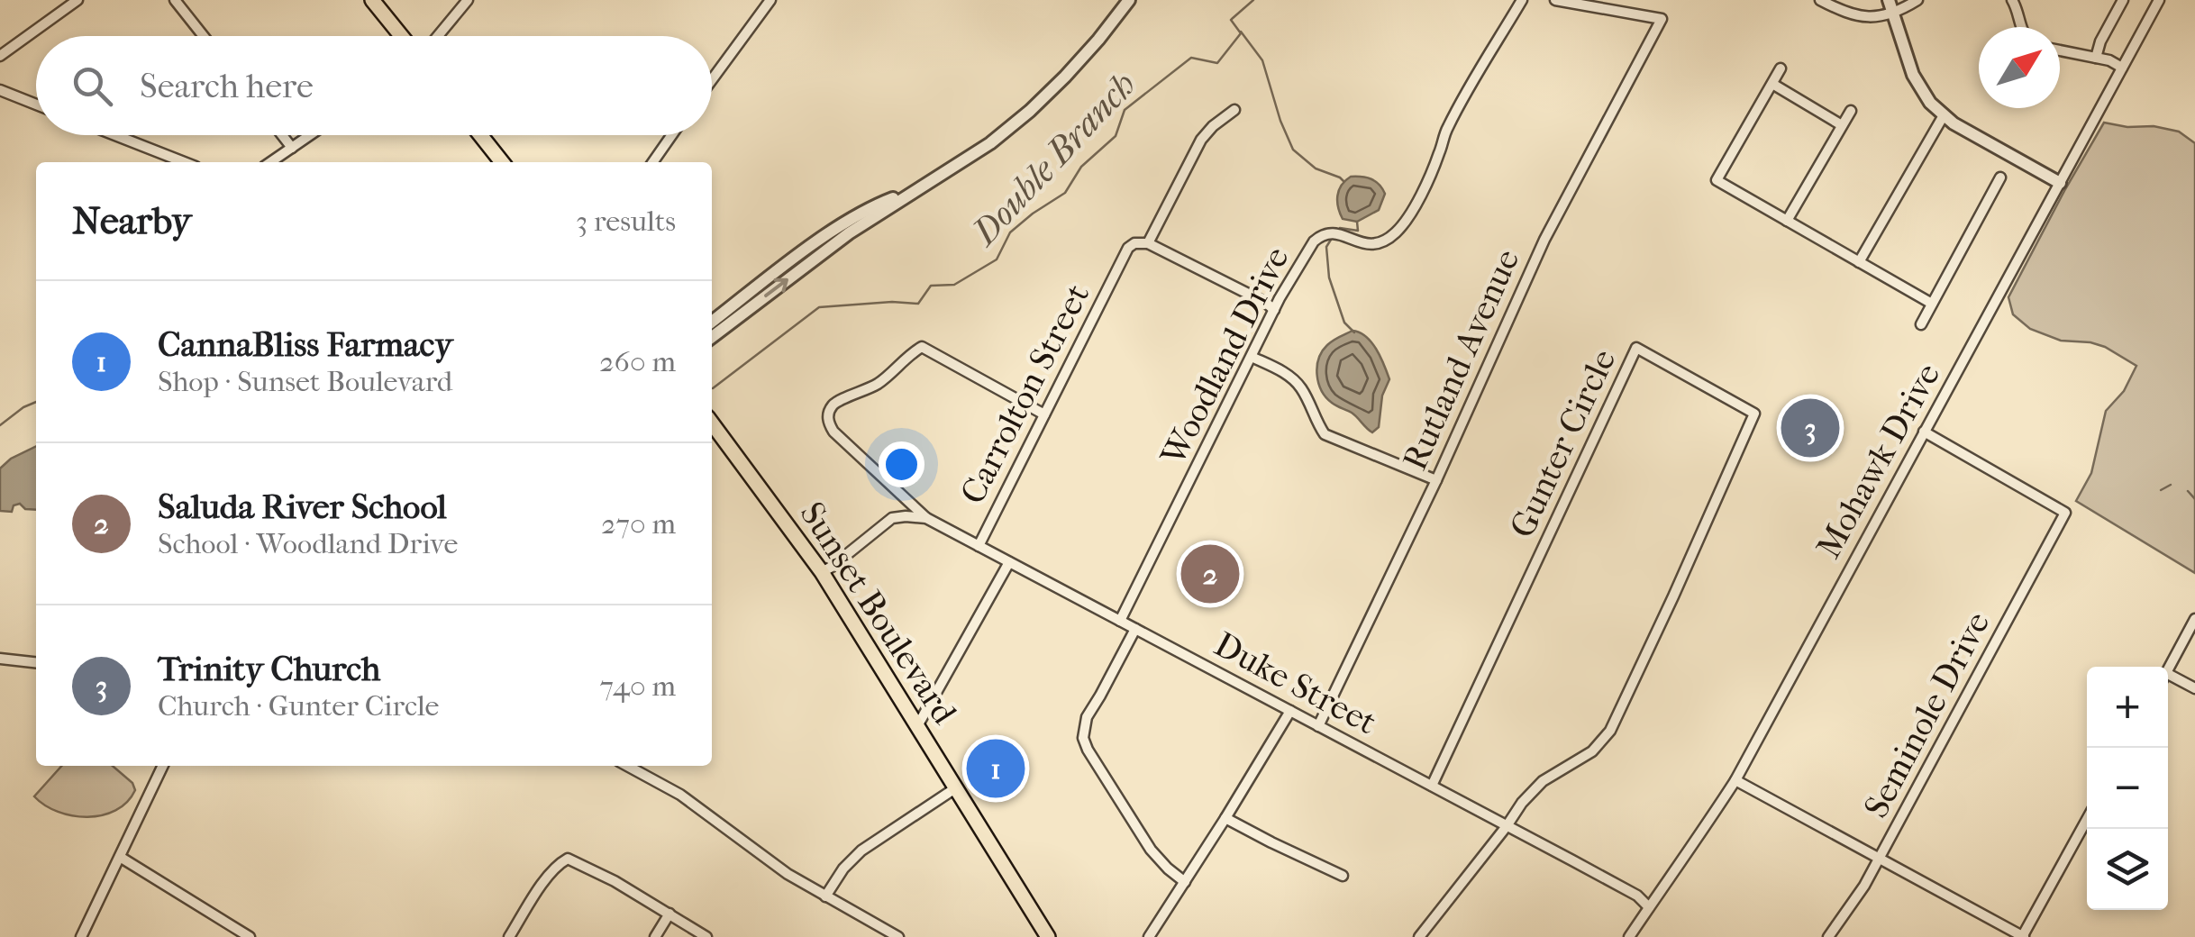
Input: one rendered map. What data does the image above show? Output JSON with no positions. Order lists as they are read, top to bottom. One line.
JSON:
{"streets":{"main road":["Sunset Boulevard"],"street":["Woodland Drive","Rutland Avenue","Carrolton Street","Gunter Circle","Mohawk Drive","Duke Street","Seminole Drive"]},"crossings":[["Woodland Drive","Duke Street"],["Rutland Avenue","Duke Street"],["Carrolton Street","Duke Street"],["Gunter Circle","Duke Street"],["Mohawk Drive","Duke Street"],["Mohawk Drive","Seminole Drive"]],"water":["Double Branch"],"north":"top right","page":{"search":"Search here","heading":["Nearby","3 results"],"list":[{"mark":"1","name":"CannaBliss Farmacy","note":"Shop · Sunset Boulevard","value":"260 m"},{"mark":"2","name":"Saluda River School","note":"School · Woodland Drive","value":"270 m"},{"mark":"3","name":"Trinity Church","note":"Church · Gunter Circle","value":"740 m"}],"pins":["3","2","1"],"map_buttons":["+","−"]}}
